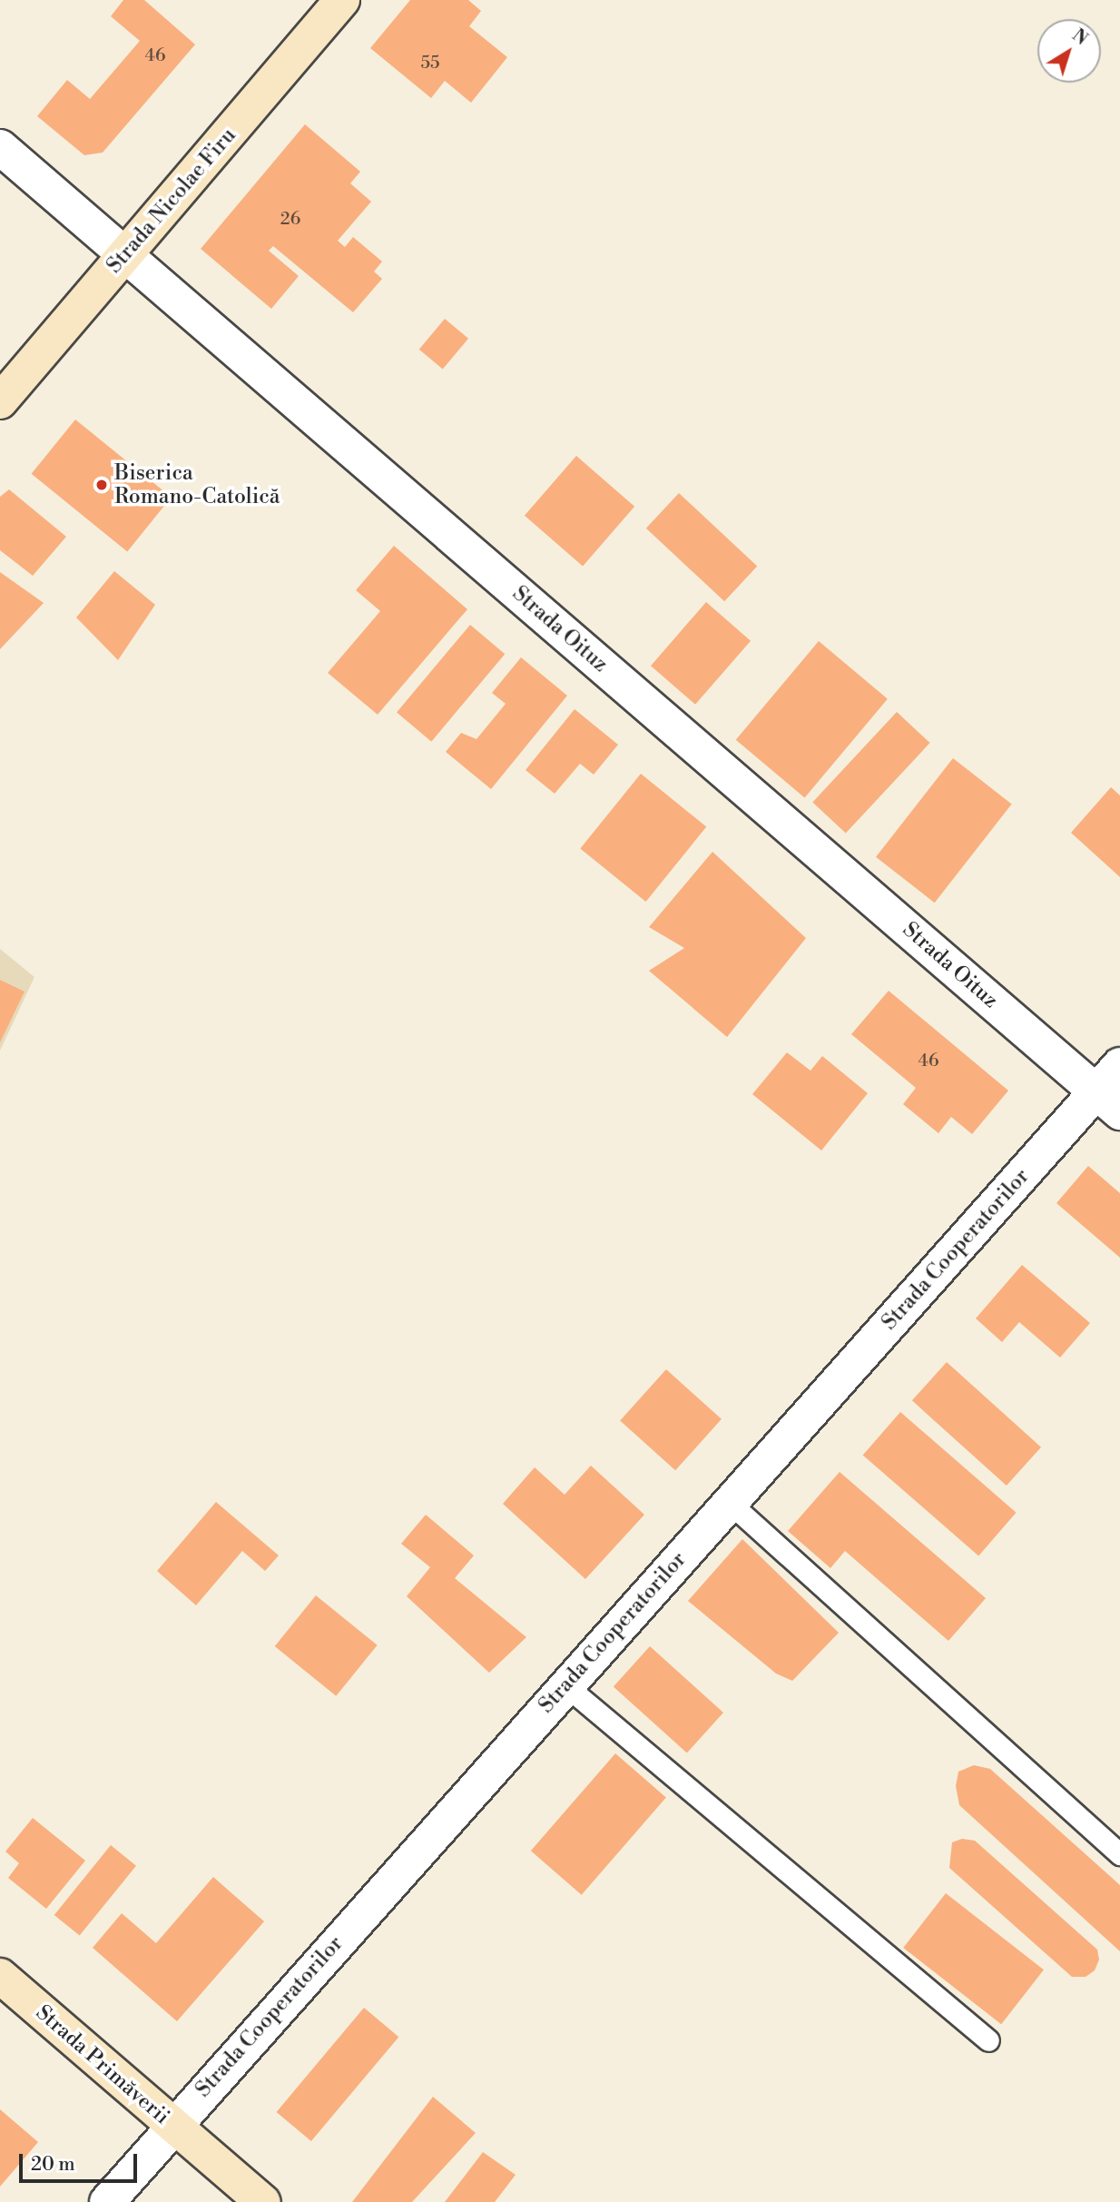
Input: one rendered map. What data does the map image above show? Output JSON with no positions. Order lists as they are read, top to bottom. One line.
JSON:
{"streets":{"street":["Strada Nicolae Firu","Strada Oituz","Strada Cooperatorilor","Strada Primăverii"]},"crossings":[["Strada Nicolae Firu","Strada Oituz"],["Strada Oituz","Strada Cooperatorilor"],["Strada Cooperatorilor","Strada Primăverii"]],"places":["Biserica Romano-Catolică"],"house_numbers":["46","55","26","46"],"scale_bar":"20 m","north":"top right"}
